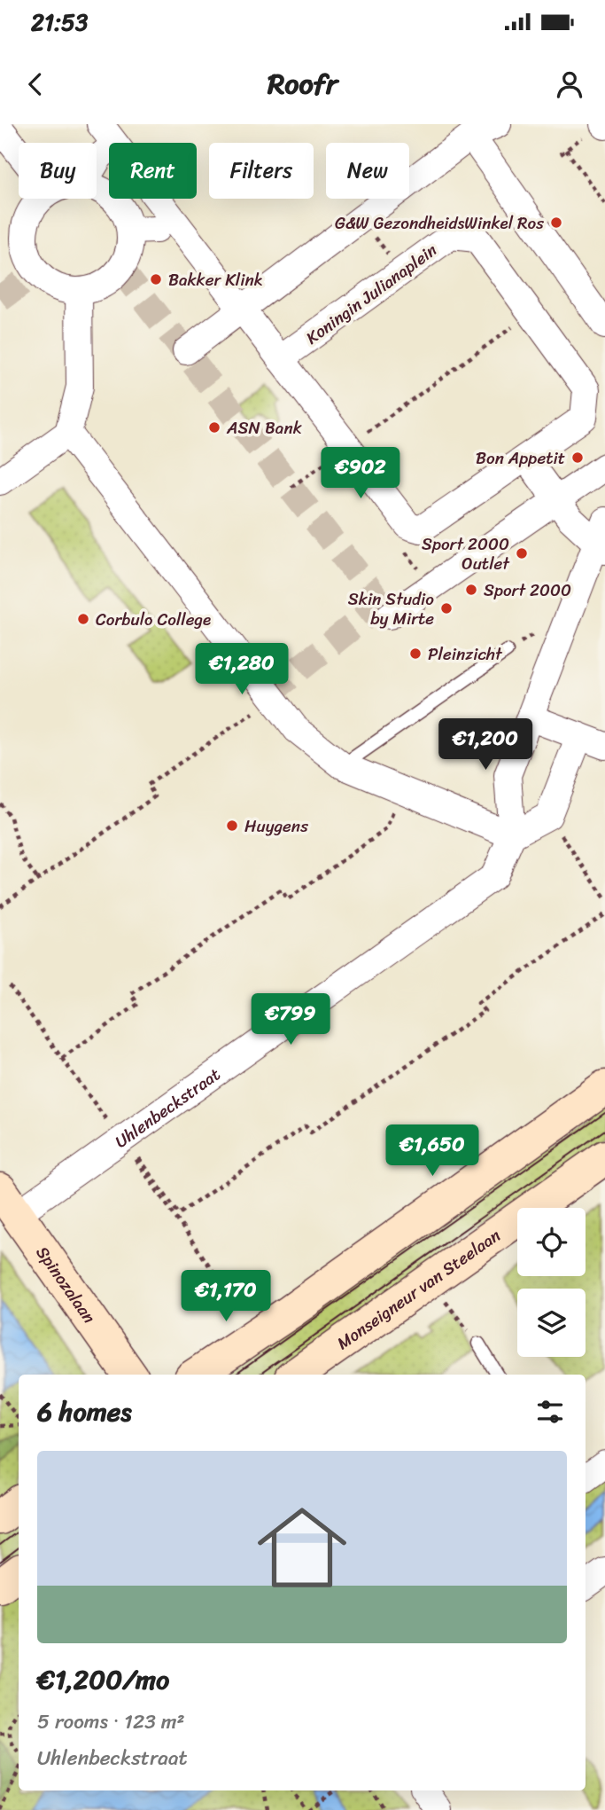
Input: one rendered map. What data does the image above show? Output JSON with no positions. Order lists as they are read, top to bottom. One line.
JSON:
{"streets":{"main road":["Spinozalaan","Monseigneur van Steelaan"],"street":["Koningin Julianaplein","Uhlenbeckstraat"]},"crossings":[["Uhlenbeckstraat","Spinozalaan"]],"places":["G&W GezondheidsWinkel Ros","Bakker Klink","ASN Bank","Bon Appetit","Sport 2000 Outlet","Sport 2000","Skin Studio by Mirte","Corbulo College","Pleinzicht","Huygens"],"page":{"status":"21:53","header":"Roofr","chip":["Buy","Rent","Filters","New"],"price":["€902","€1,280","€1,200","€799","€1,650","€1,170"],"heading":"6 homes","list":[{"name":"€1,200/mo","note":"5 rooms · 123 m² · Uhlenbeckstraat"}]}}
